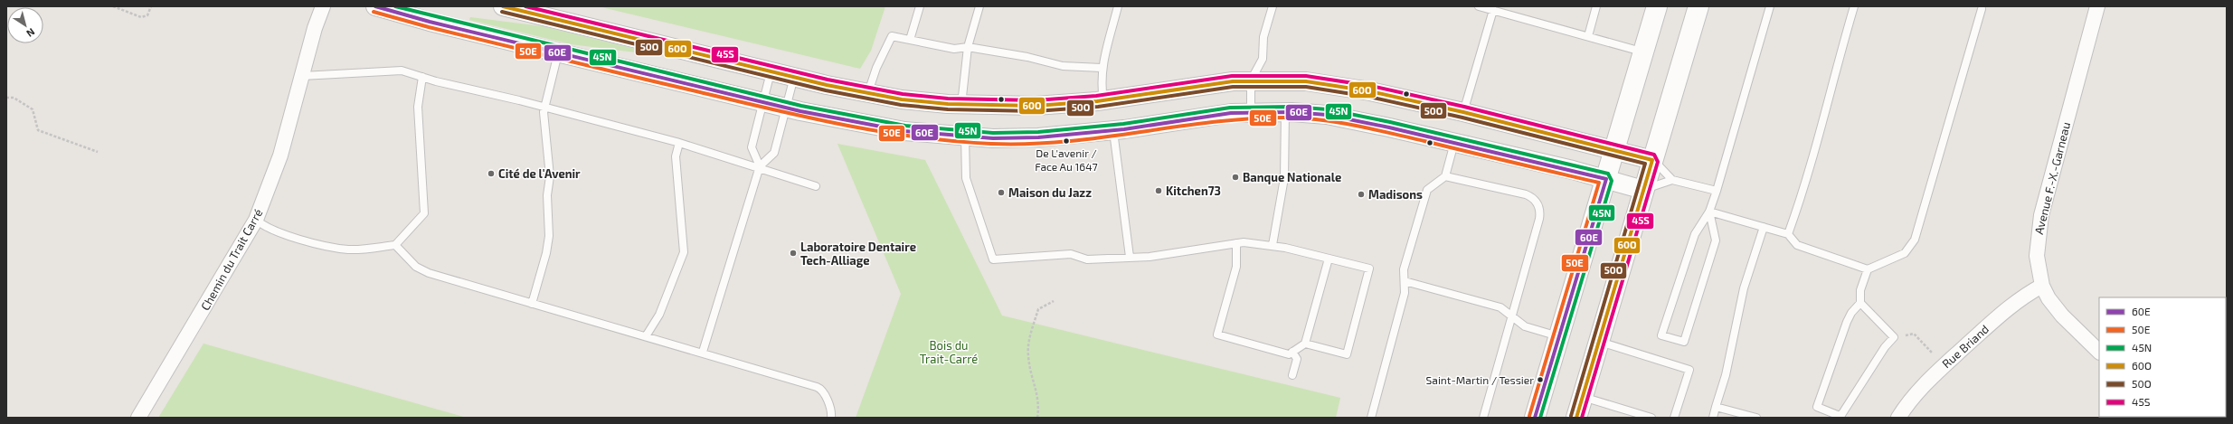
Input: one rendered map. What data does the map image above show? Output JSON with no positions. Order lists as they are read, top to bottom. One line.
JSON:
{"streets":{"street":["Avenue F.-X.-Garneau","Chemin du Trait Carré","Rue Briand"]},"crossings":[["Avenue F.-X.-Garneau","Rue Briand"]],"parks":["Bois du Trait-Carré"],"places":["De L'avenir / Face Au 1647","Cité de l'Avenir","Banque Nationale","Kitchen73","Maison du Jazz","Madisons","Laboratoire Dentaire Tech-Alliage","Saint-Martin / Tessier"],"lines":["transit line 60E","transit line 45N","transit line 60O","transit line 45S","transit line 50E","transit line 50O"],"legend":["60E","50E","45N","60O","50O","45S"],"north":"bottom right"}
